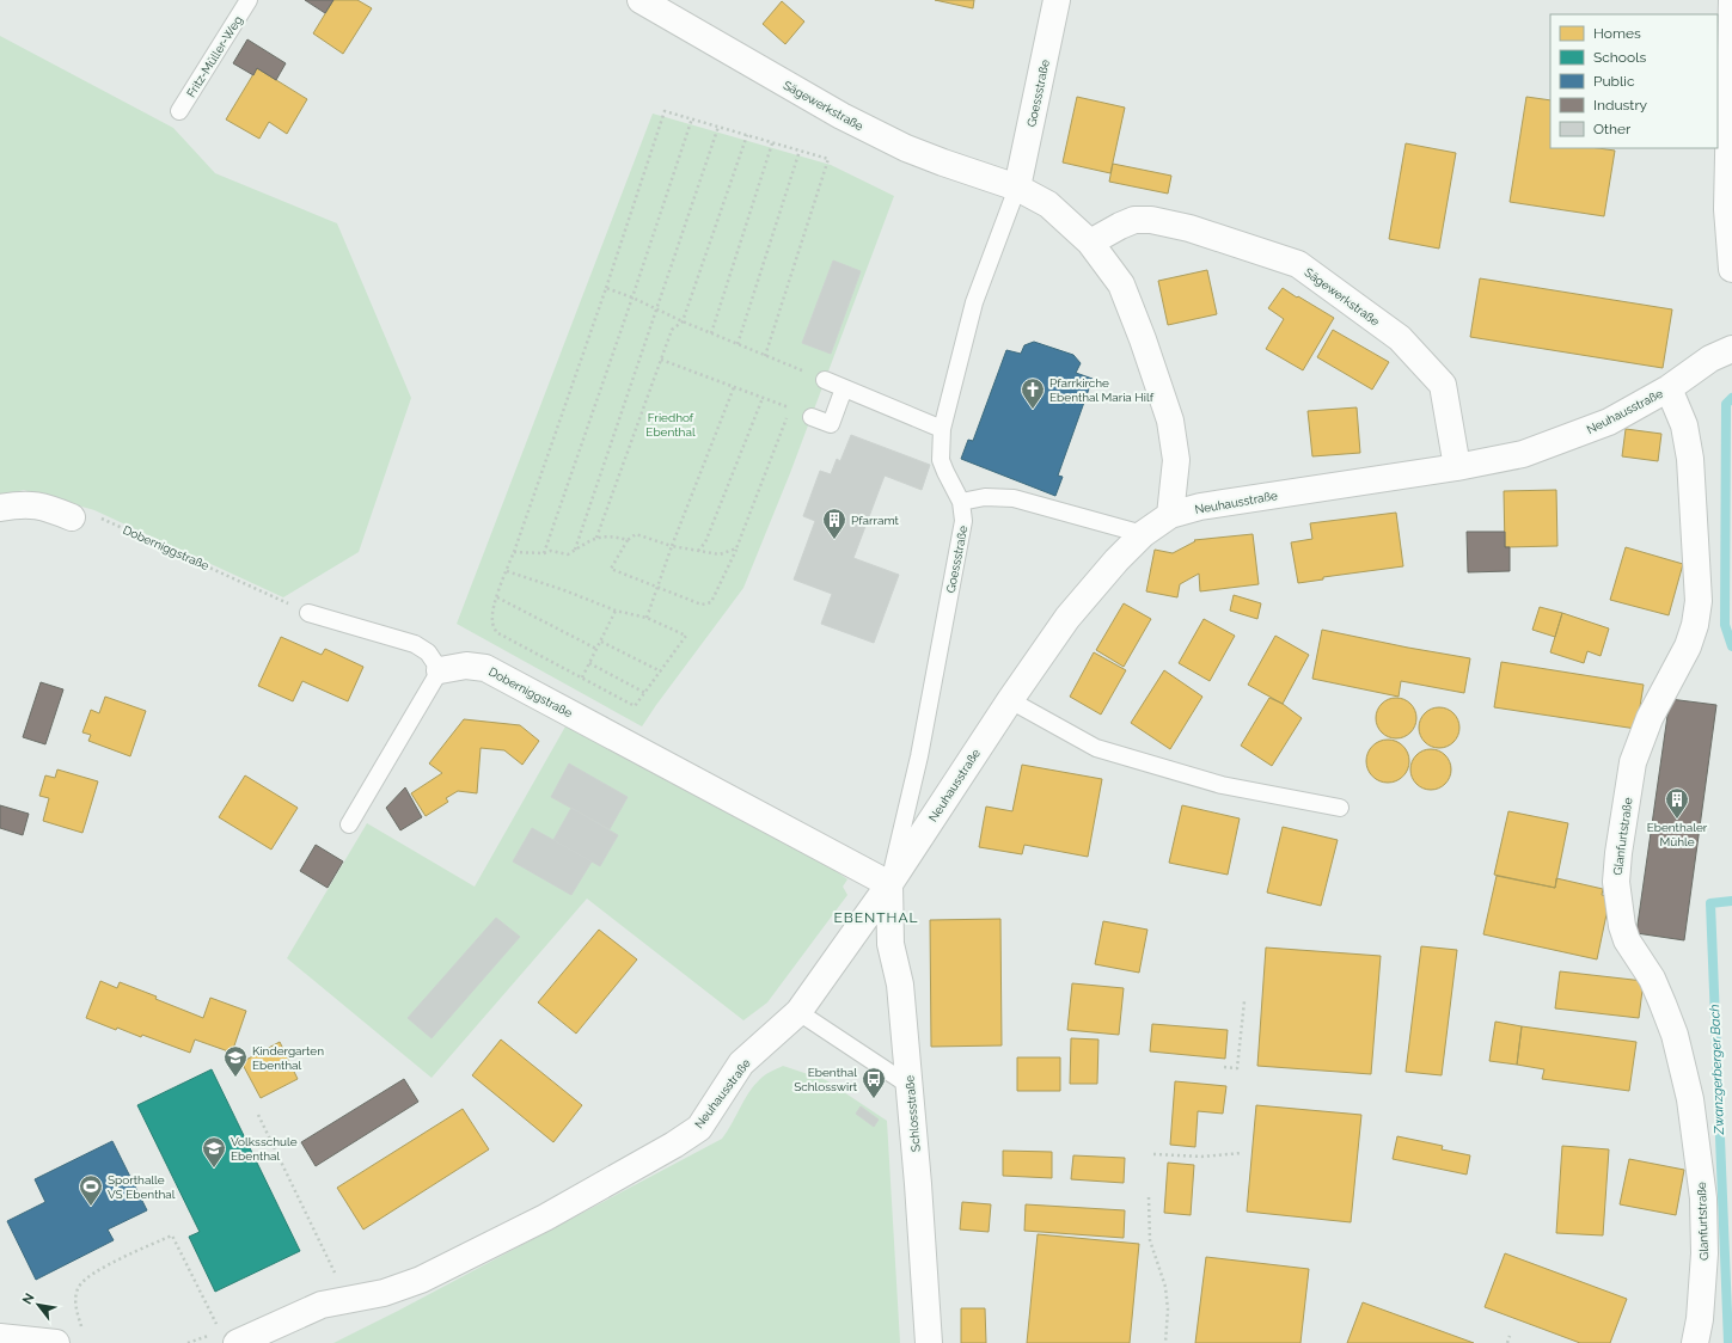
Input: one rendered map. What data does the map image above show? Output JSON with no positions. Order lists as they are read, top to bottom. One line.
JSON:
{"streets":{"street":["Goessstraße","Sägewerkstraße","Neuhausstraße","Doberniggstraße","Glanfurtstraße","Schlossstraße"],"lane":["Fritz-Müller-Weg"]},"crossings":[["Goessstraße","Sägewerkstraße"],["Goessstraße","Neuhausstraße"],["Goessstraße","Doberniggstraße"],["Goessstraße","Schlossstraße"],["Sägewerkstraße","Neuhausstraße"],["Neuhausstraße","Doberniggstraße"],["Neuhausstraße","Glanfurtstraße"],["Neuhausstraße","Schlossstraße"],["Doberniggstraße","Schlossstraße"]],"districts":["EBENTHAL"],"water":["Zwanzgerberger Bach"],"parks":["Friedhof Ebenthal"],"places":{"church":["Pfarrkirche Ebenthal Maria Hilf"],"building":["Pfarramt","Ebenthaler Mühle"],"school or university":["Kindergarten Ebenthal","Volksschule Ebenthal"],"bus stop":["Ebenthal Schlosswirt"],"sports":["Sporthalle VS Ebenthal"]},"legend":["Homes","Schools","Public","Industry","Other"],"north":"top left"}
